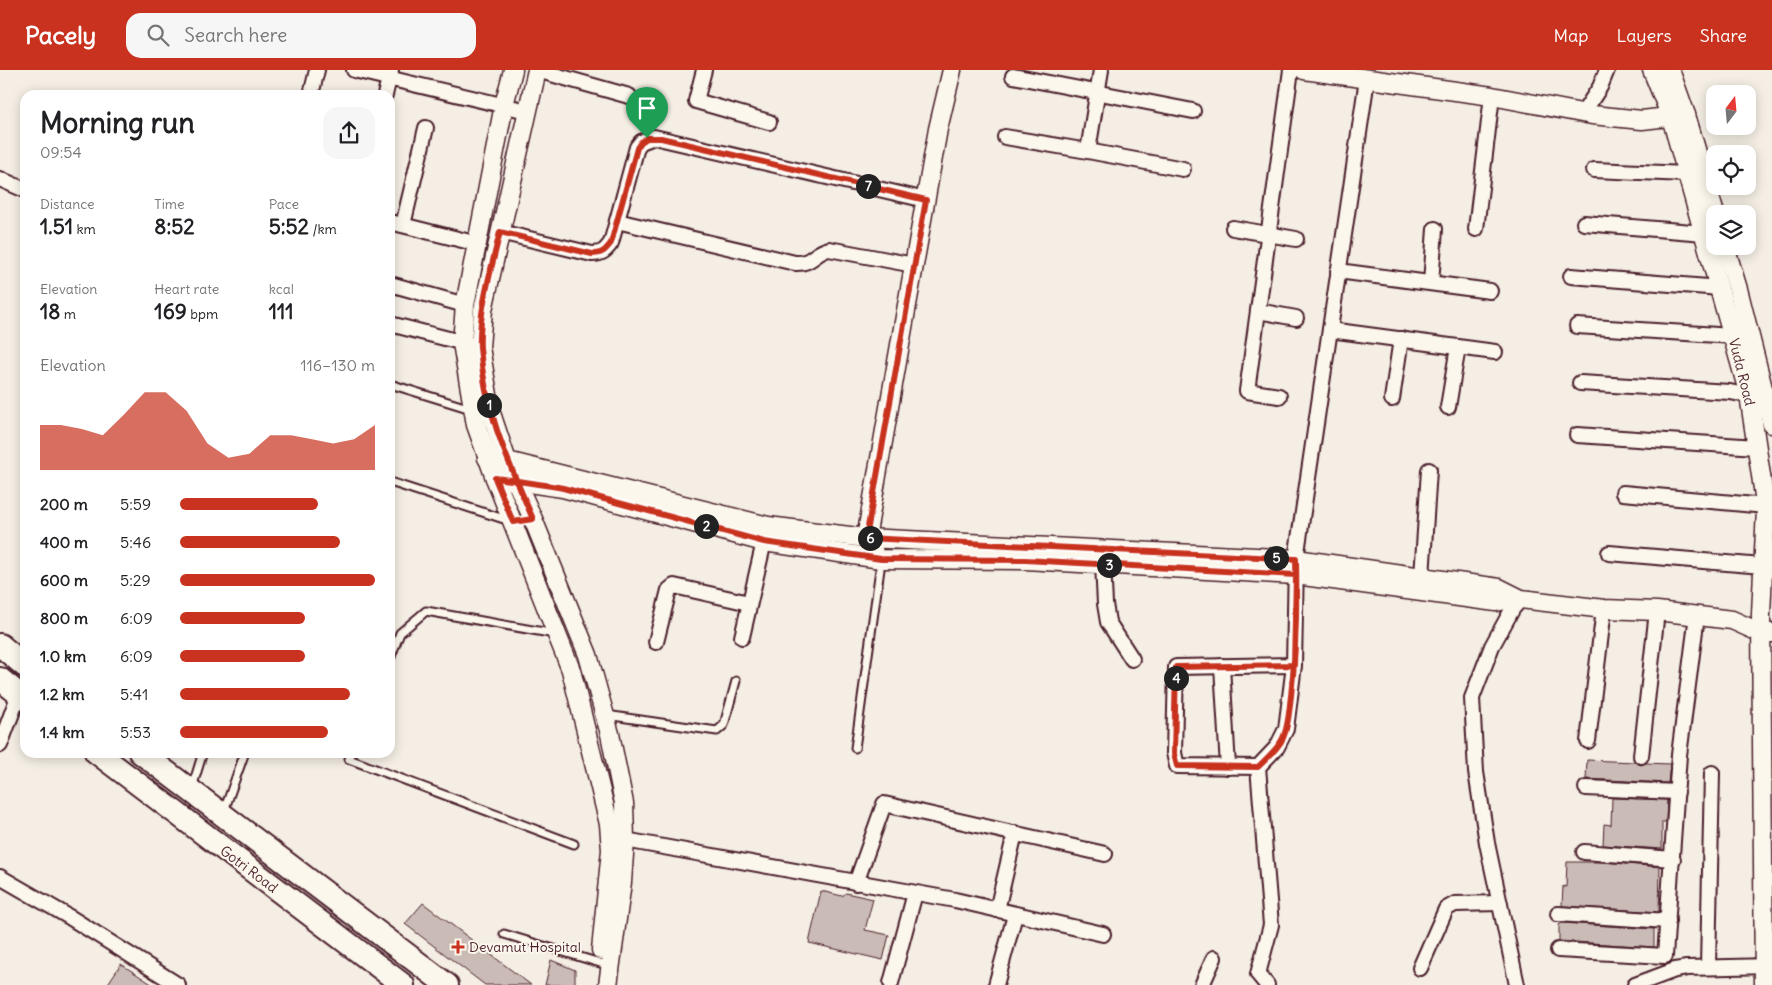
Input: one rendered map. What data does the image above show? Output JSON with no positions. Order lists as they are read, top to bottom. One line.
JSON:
{"streets":{"main road":["Gotri Road"],"street":["Vuda Road"]},"places":{"health":["Devamut Hospital"]},"north":"top","page":{"header":"Pacely","search":"Search here","nav":["Map","Layers","Share"],"heading":["Morning run","09:54"],"pins":["7","1","2","6","5","3","4"],"stats":[["Distance","1.51 km"],["Time","8:52"],["Pace","5:52 /km"],["Elevation","18 m"],["Heart rate","169 bpm"],["kcal","111"]],"chart":["Elevation","116–130 m"],"list":[{"name":"200 m","note":"5:59"},{"name":"400 m","note":"5:46"},{"name":"600 m","note":"5:29"},{"name":"800 m","note":"6:09"},{"name":"1.0 km","note":"6:09"},{"name":"1.2 km","note":"5:41"},{"name":"1.4 km","note":"5:53"}]}}
